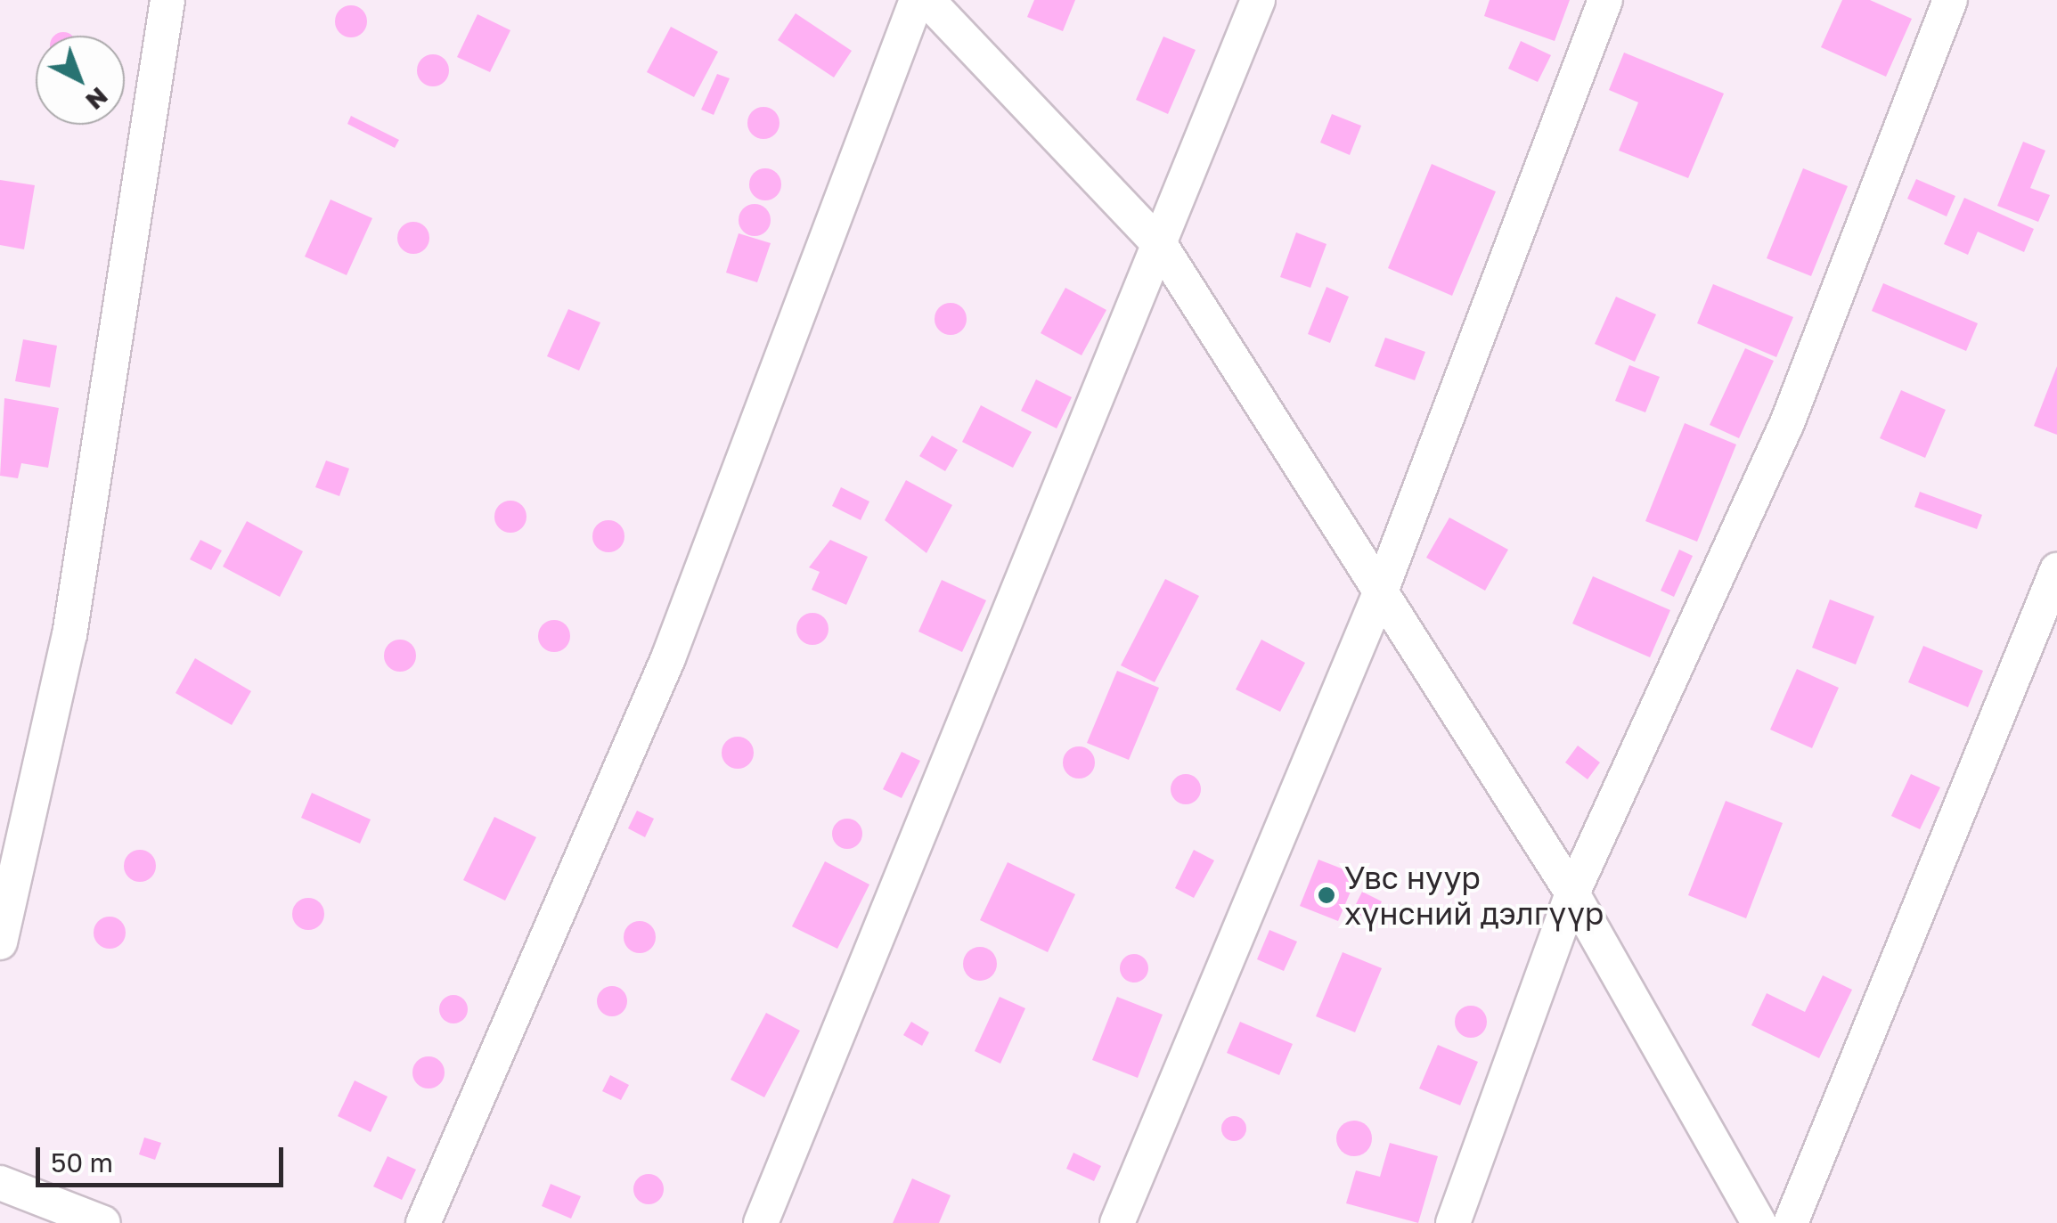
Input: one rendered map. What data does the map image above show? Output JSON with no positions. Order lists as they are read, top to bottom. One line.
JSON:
{"places":["Увс нуур хүнсний дэлгүүр"],"scale_bar":"50 m","north":"bottom right"}
